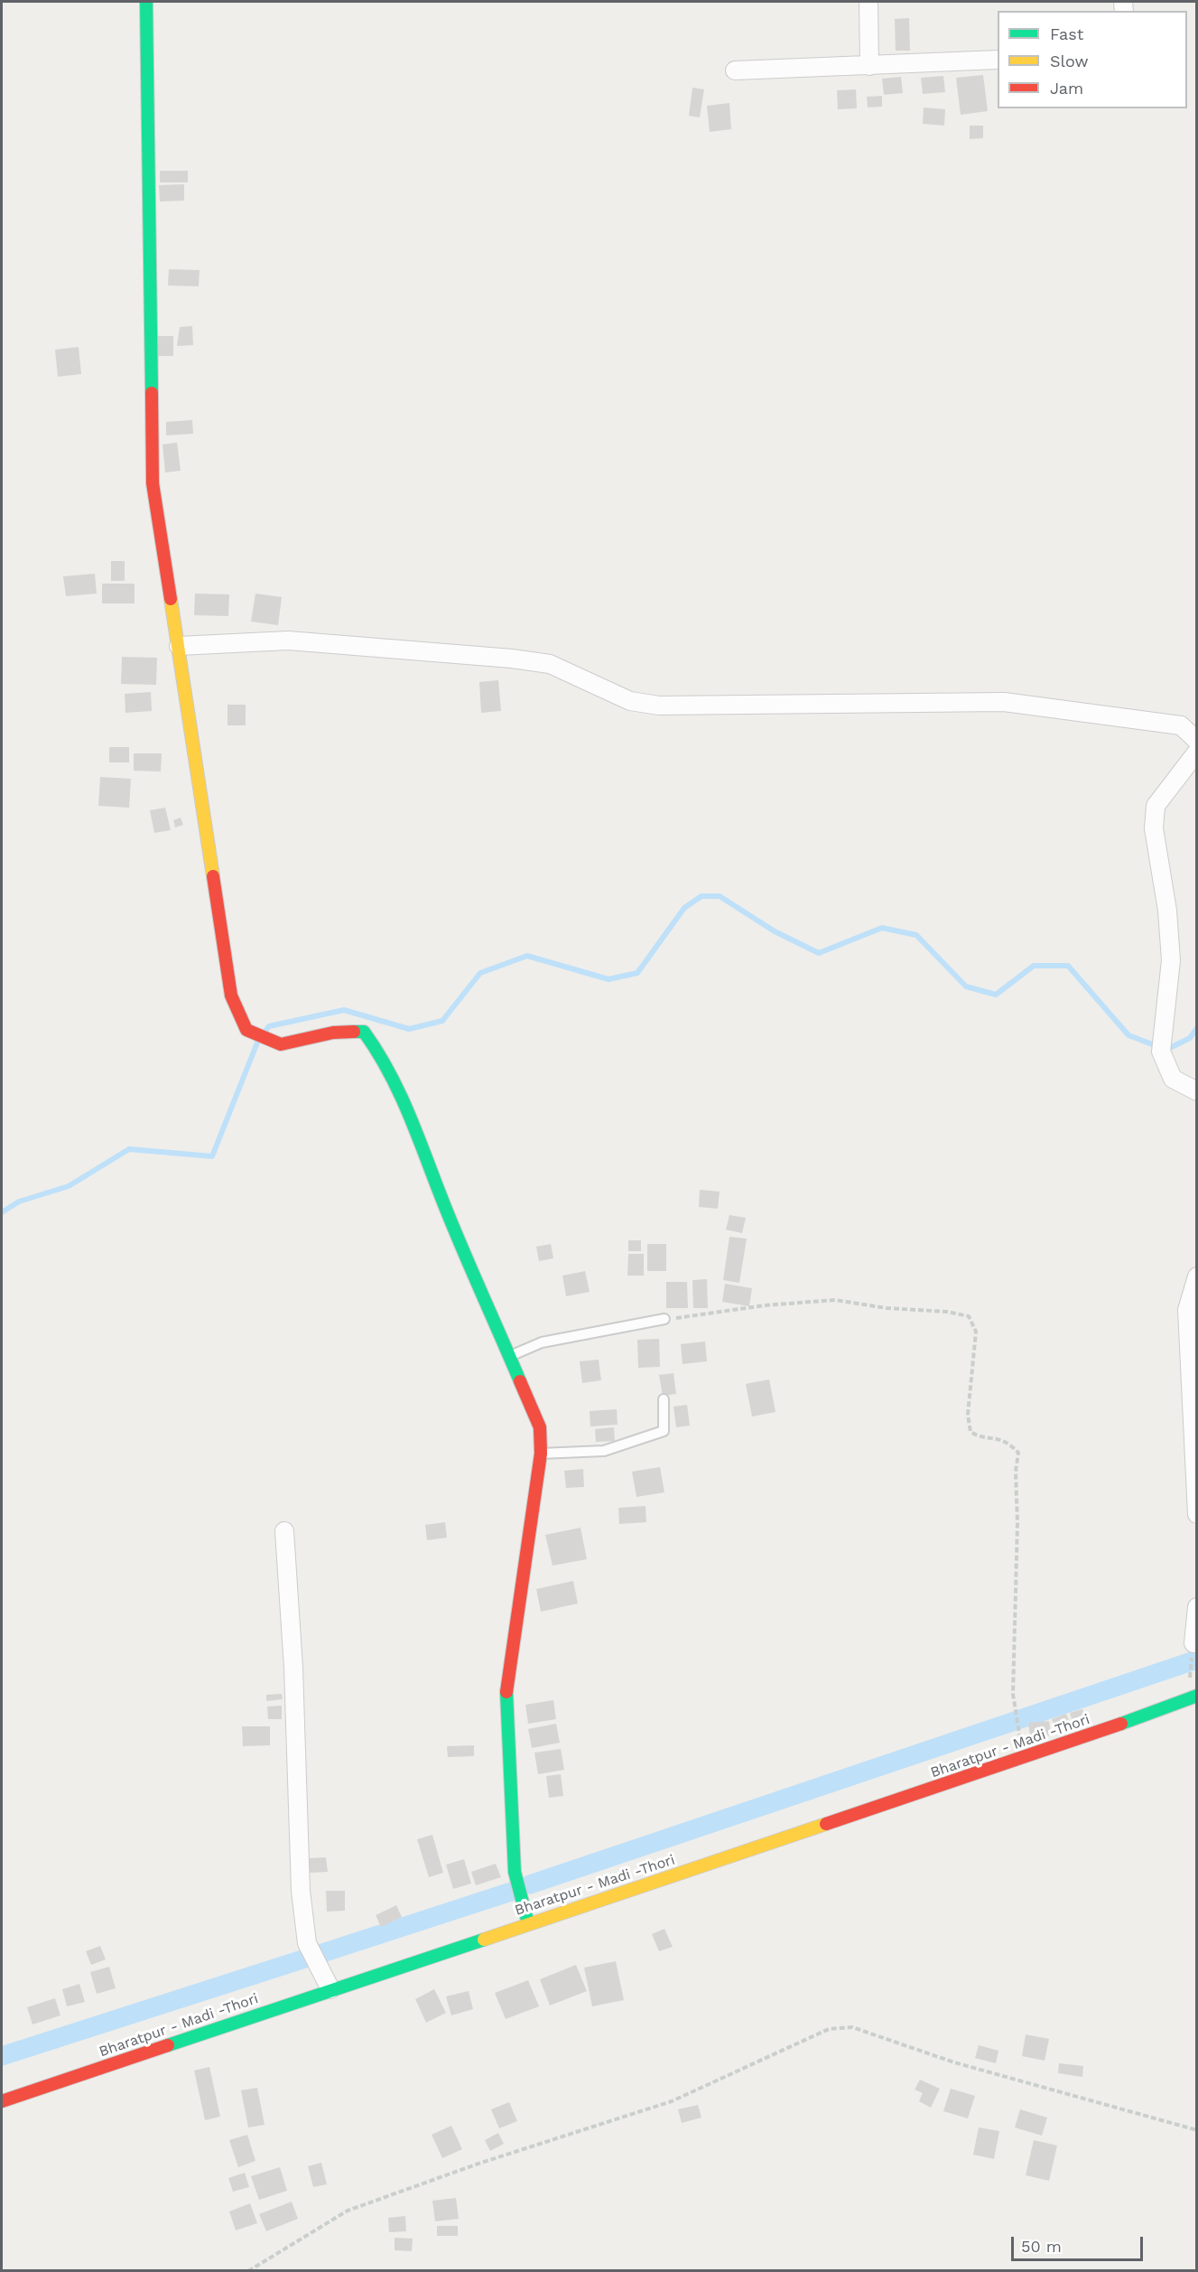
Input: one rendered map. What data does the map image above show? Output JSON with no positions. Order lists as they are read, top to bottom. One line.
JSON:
{"streets":{"street":["Bharatpur - Madi -Thori"]},"legend":["Fast","Slow","Jam"],"scale_bar":"50 m"}
